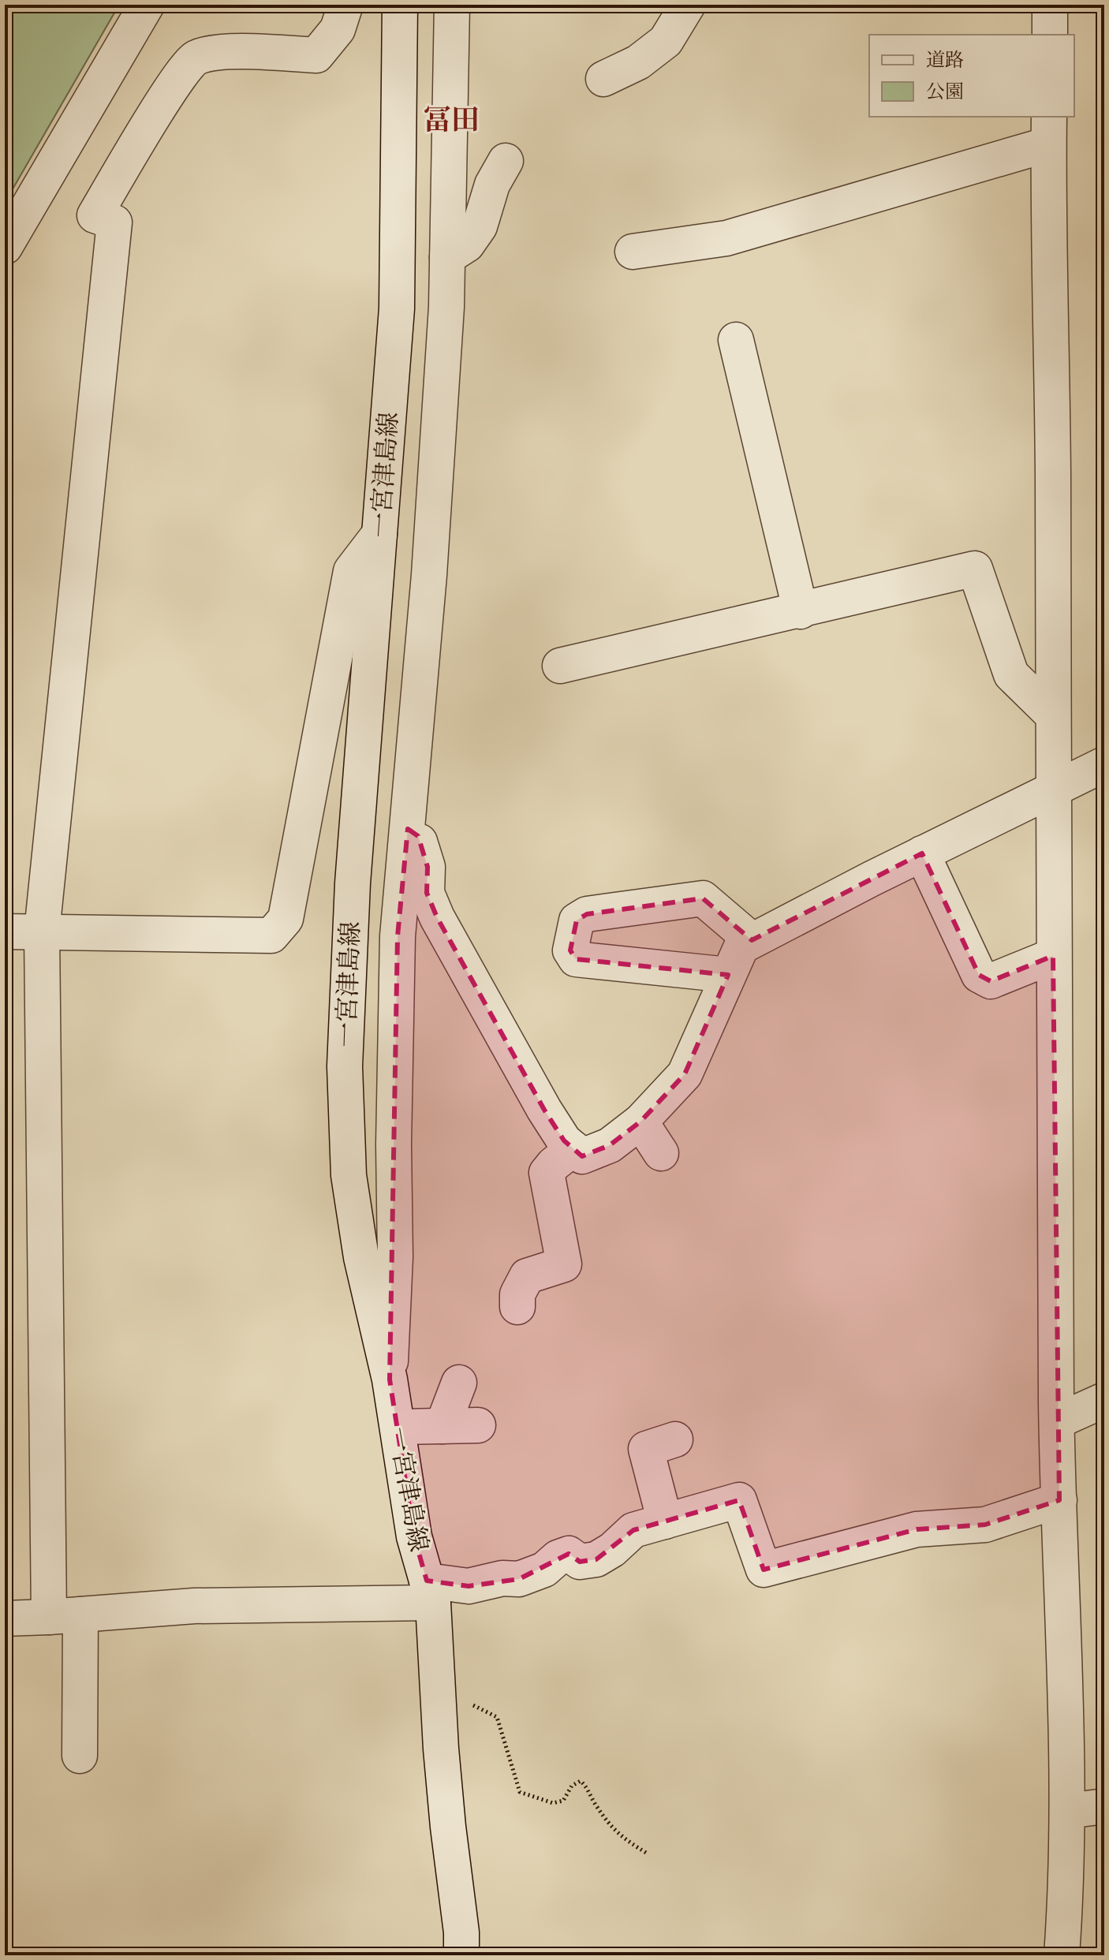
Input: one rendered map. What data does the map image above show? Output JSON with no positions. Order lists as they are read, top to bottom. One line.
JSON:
{"streets":{"street":["一宮津島線"]},"districts":["冨田"],"legend":["道路","公園"]}
